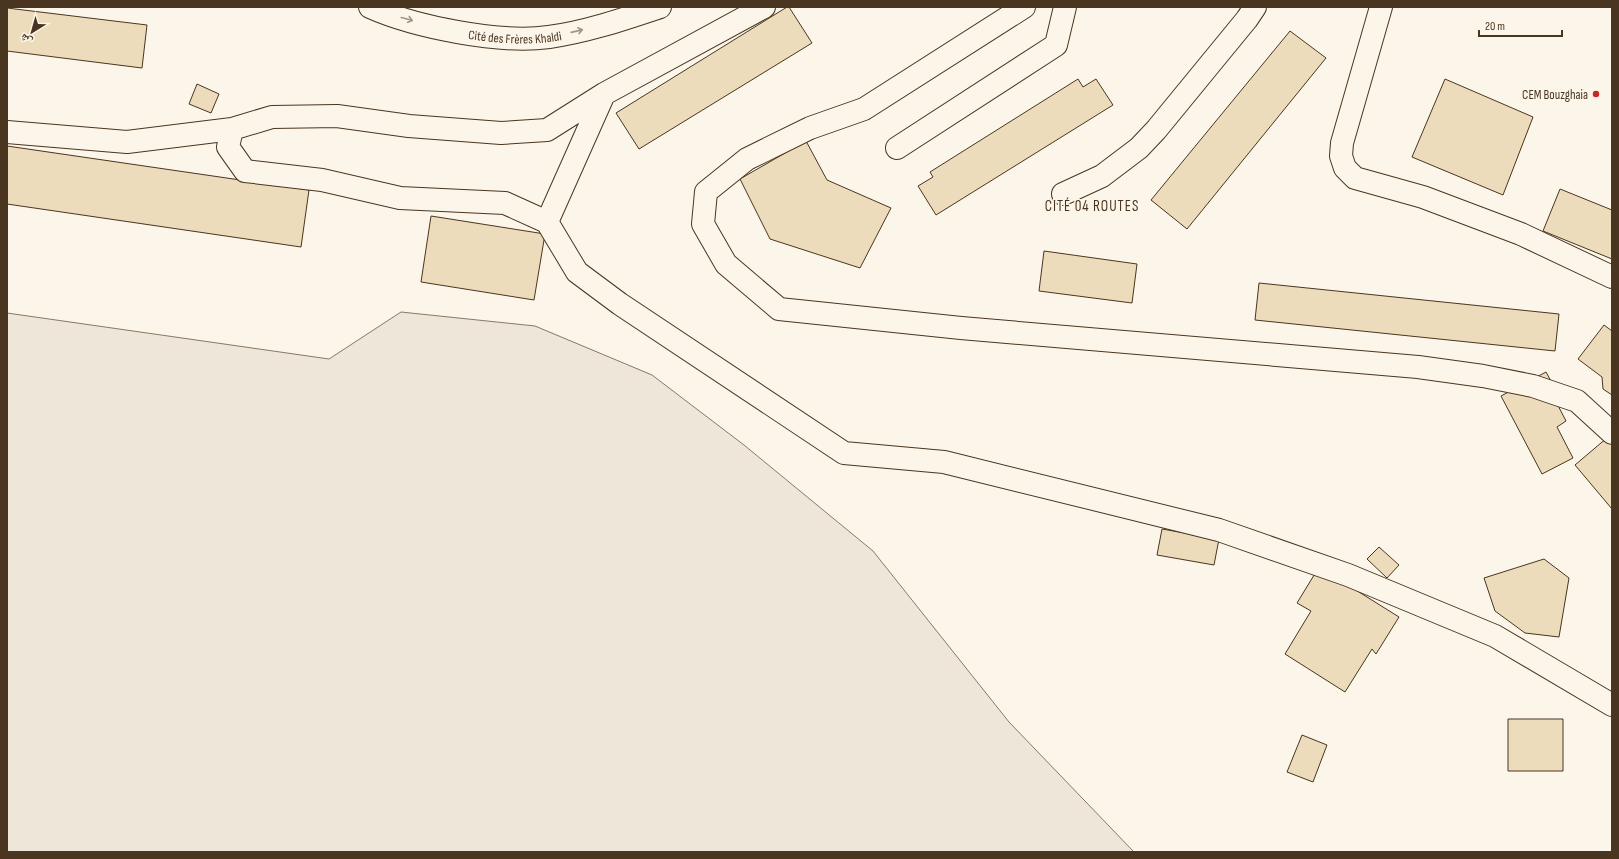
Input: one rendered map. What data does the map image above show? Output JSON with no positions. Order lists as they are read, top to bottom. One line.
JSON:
{"streets":{"street":["Cité des Frères Khaldi"]},"districts":["CITÉ 04 ROUTES"],"places":["CEM Bouzghaia"],"scale_bar":"20 m","north":"bottom left"}
